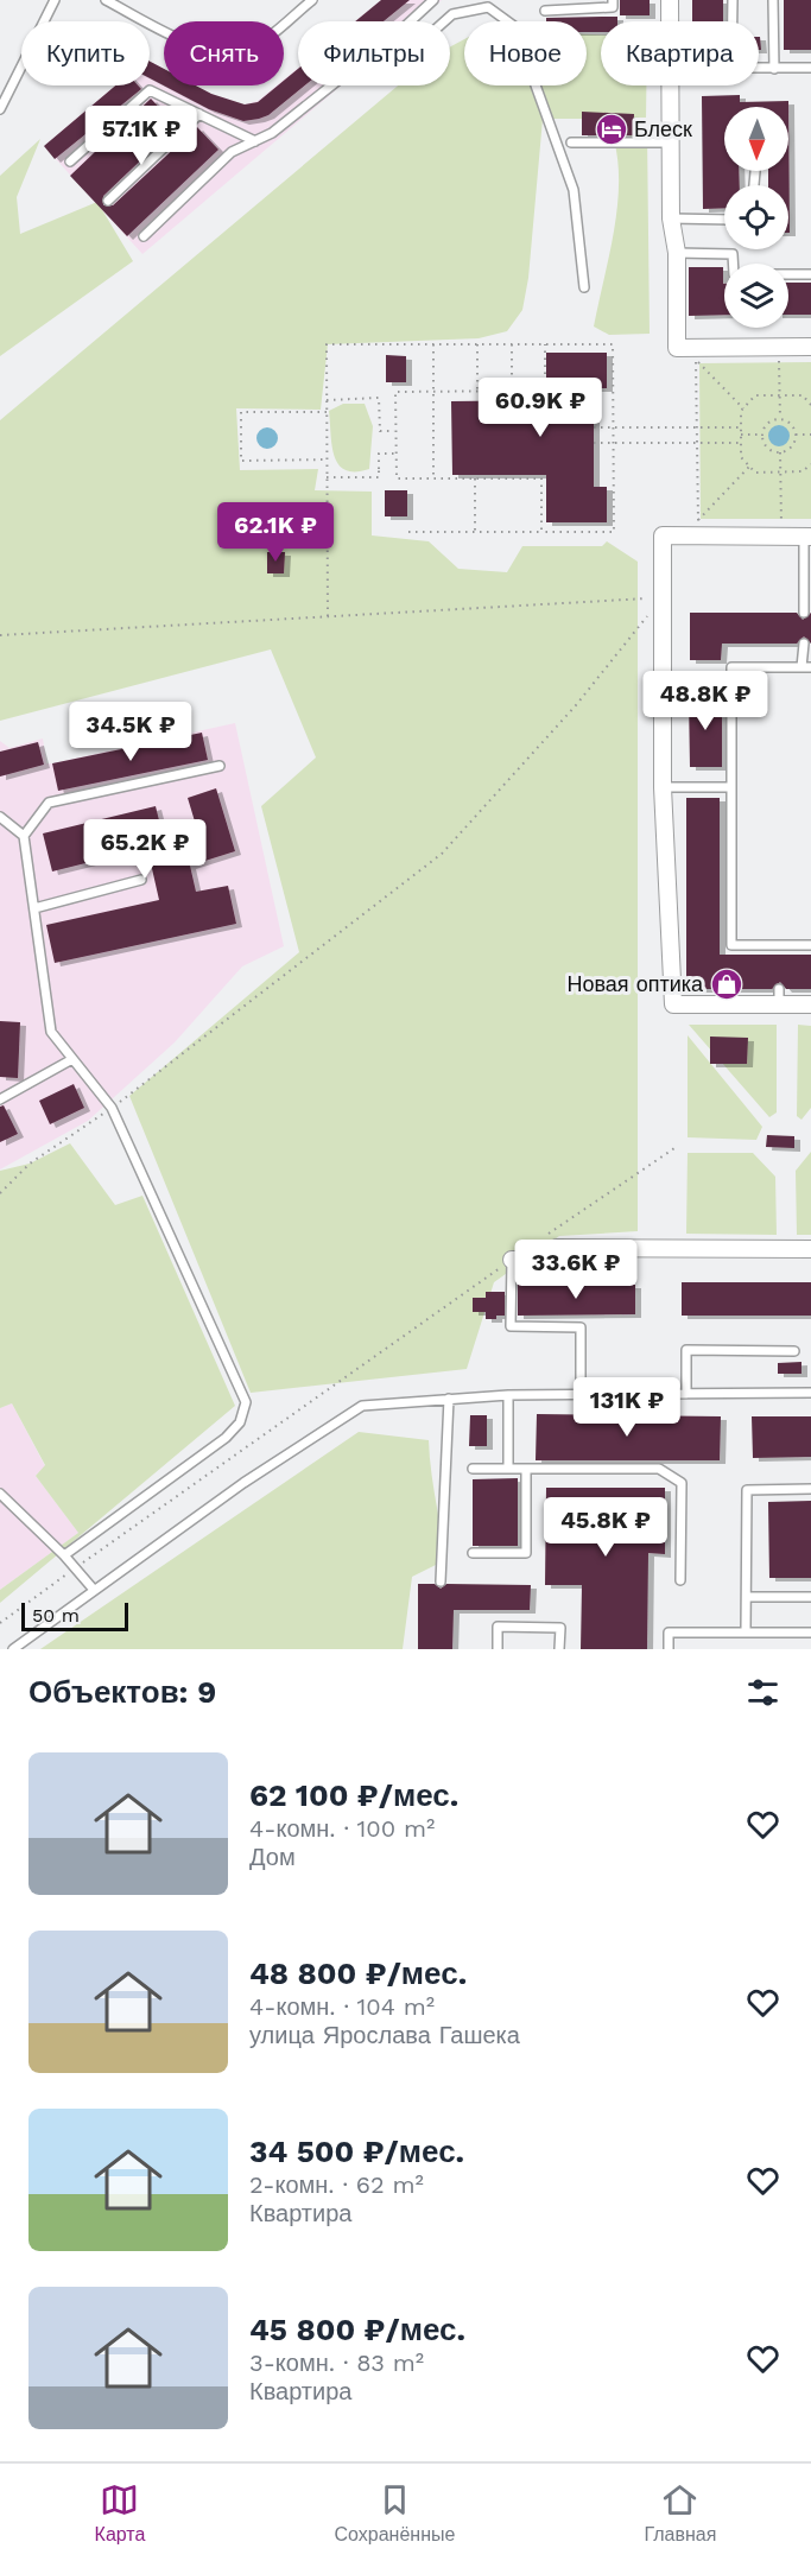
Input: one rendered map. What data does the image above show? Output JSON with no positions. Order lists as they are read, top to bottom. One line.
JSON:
{"places":{"hotel":["Блеск"],"shop":["Новая оптика"]},"scale_bar":"50 m","north":"bottom","page":{"chip":["Купить","Снять","Фильтры","Новое","Квартира"],"price":["57.1K ₽","60.9K ₽","62.1K ₽","48.8K ₽","34.5K ₽","65.2K ₽","33.6K ₽","131K ₽","45.8K ₽"],"scale":"50 m","heading":"Объектов: 9","list":[{"name":"62 100 ₽/мес.","note":"4-комн. · 100 m² · Дом"},{"name":"48 800 ₽/мес.","note":"4-комн. · 104 m² · улица Ярослава Гашека"},{"name":"34 500 ₽/мес.","note":"2-комн. · 62 m² · Квартира"},{"name":"45 800 ₽/мес.","note":"3-комн. · 83 m² · Квартира"}],"tabs":["Карта","Сохранённые","Главная"]}}
